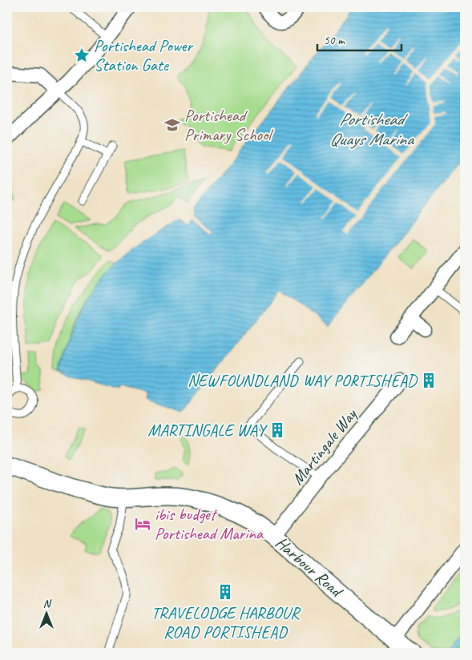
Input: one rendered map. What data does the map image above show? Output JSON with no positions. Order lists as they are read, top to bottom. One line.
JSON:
{"streets":{"street":["Martingale Way","Harbour Road"]},"crossings":[["Martingale Way","Harbour Road"]],"water":["Portishead Quays Marina"],"places":{"place":["Portishead Power Station Gate"],"school or university":["Portishead Primary School"],"building":["NEWFOUNDLAND WAY PORTISHEAD","MARTINGALE WAY","TRAVELODGE HARBOUR ROAD PORTISHEAD"],"hotel":["ibis budget Portishead Marina"]},"scale_bar":"50 m","north":"top"}
